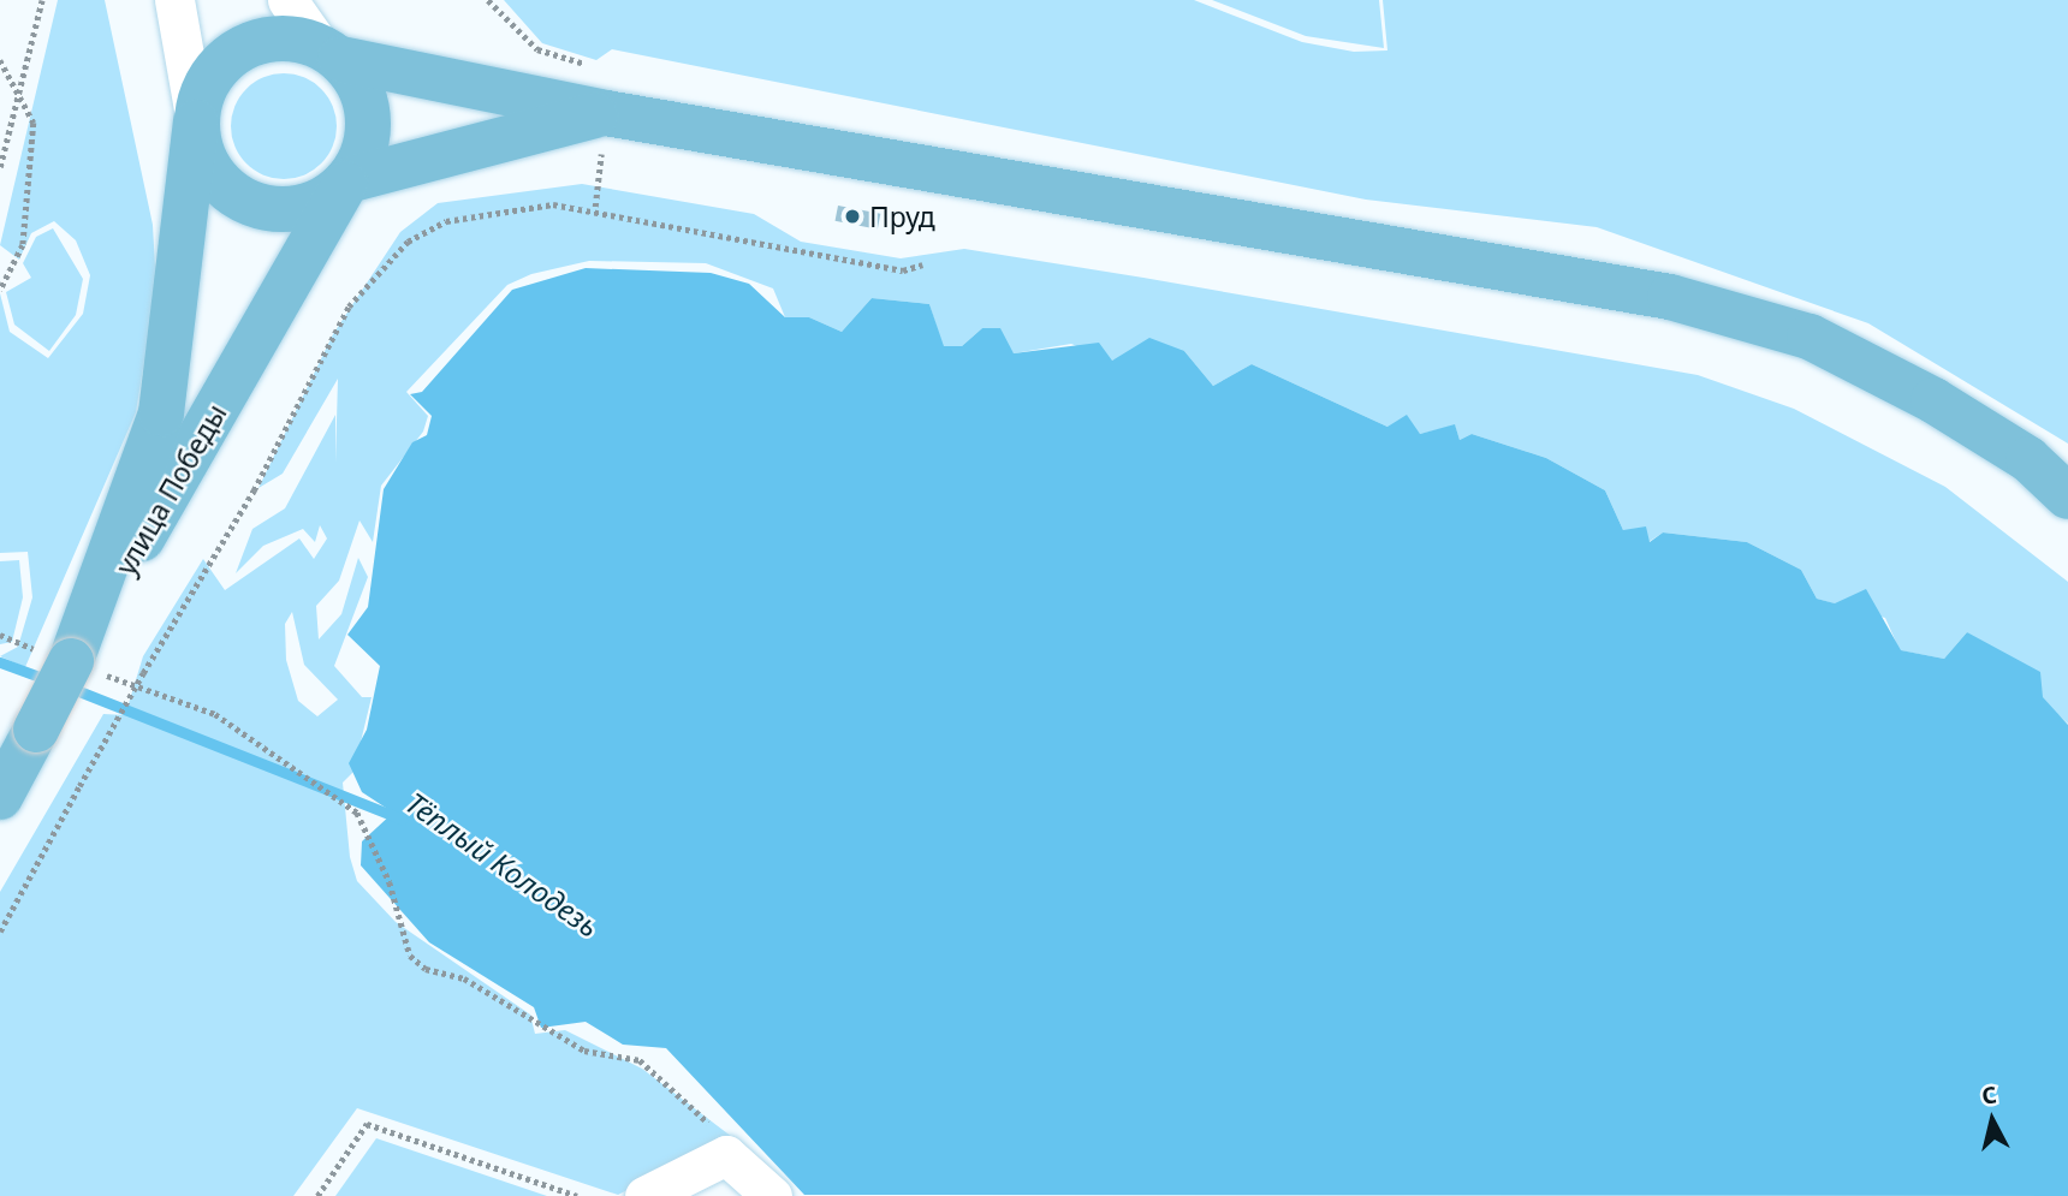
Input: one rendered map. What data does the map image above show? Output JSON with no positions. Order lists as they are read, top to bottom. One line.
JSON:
{"streets":{"main road":["улица Победы"]},"water":["Тёплый Колодезь"],"places":["Пруд"],"north":"top"}
